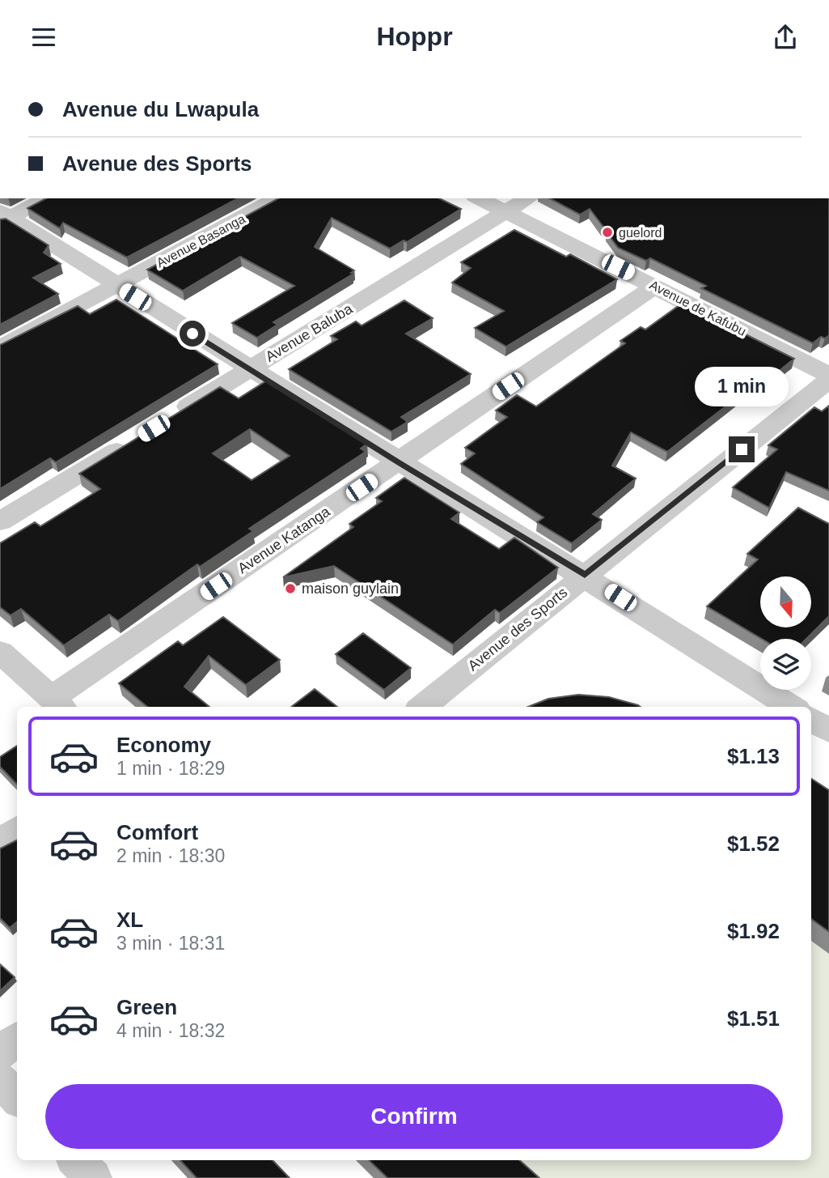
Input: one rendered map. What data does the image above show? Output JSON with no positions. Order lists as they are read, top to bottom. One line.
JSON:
{"streets":{"street":["Avenue Basanga","Avenue de Kafubu","Avenue Baluba","Avenue Katanga","Avenue des Sports"]},"crossings":[["Avenue de Kafubu","Avenue Baluba"],["Avenue de Kafubu","Avenue Katanga"]],"places":["guelord","maison guylain"],"north":"bottom","page":{"header":"Hoppr","banner":["Avenue du Lwapula","Avenue des Sports"],"bubble":"1 min","list":[{"name":"Economy","note":"1 min · 18:29","value":"$1.13"},{"name":"Comfort","note":"2 min · 18:30","value":"$1.52"},{"name":"XL","note":"3 min · 18:31","value":"$1.92"},{"name":"Green","note":"4 min · 18:32","value":"$1.51"}],"buttons":"Confirm"}}
